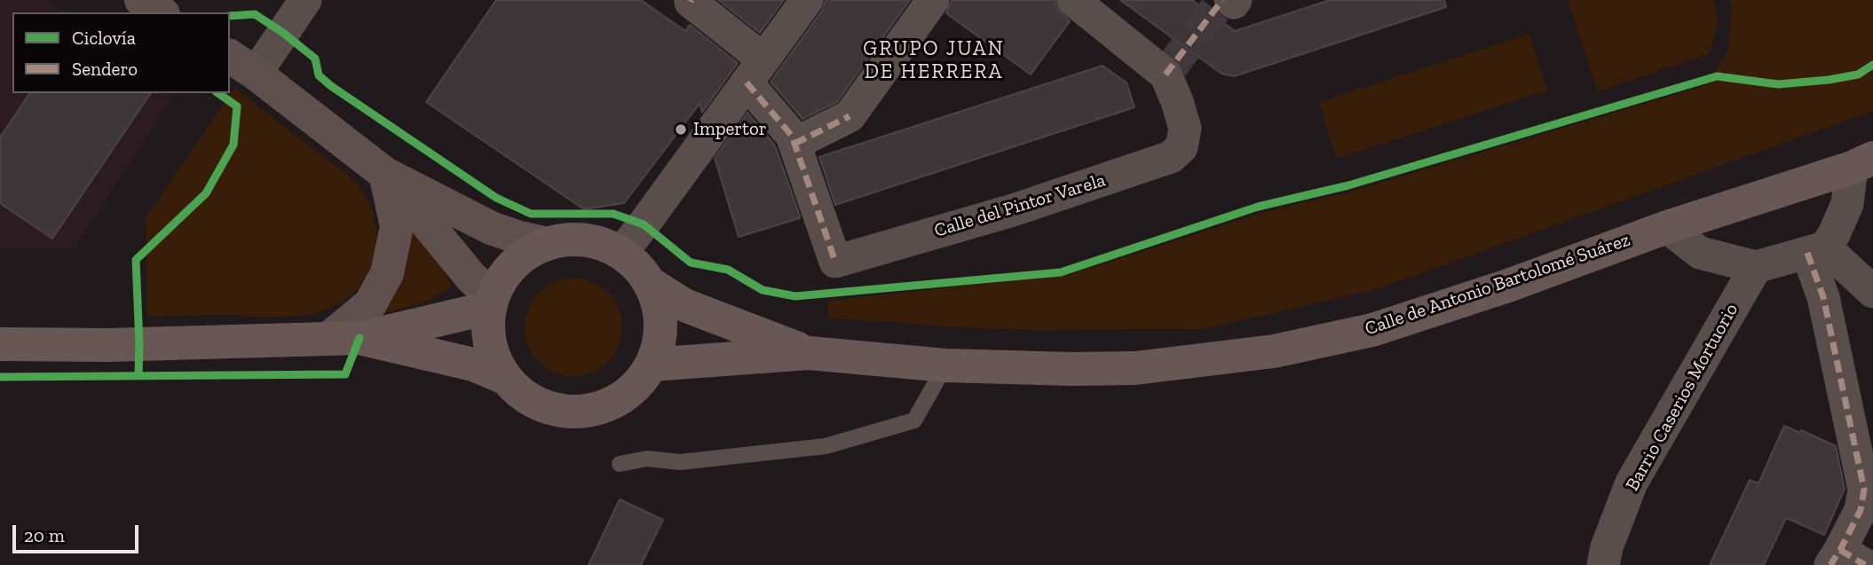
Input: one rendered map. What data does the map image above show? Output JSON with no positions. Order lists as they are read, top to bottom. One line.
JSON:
{"streets":{"main road":["Calle de Antonio Bartolomé Suárez"],"street":["Calle del Pintor Varela","Barrio Caserios Mortuorio"]},"districts":["GRUPO JUAN DE HERRERA"],"places":["Impertor"],"legend":["Ciclovía","Sendero"],"scale_bar":"20 m"}
